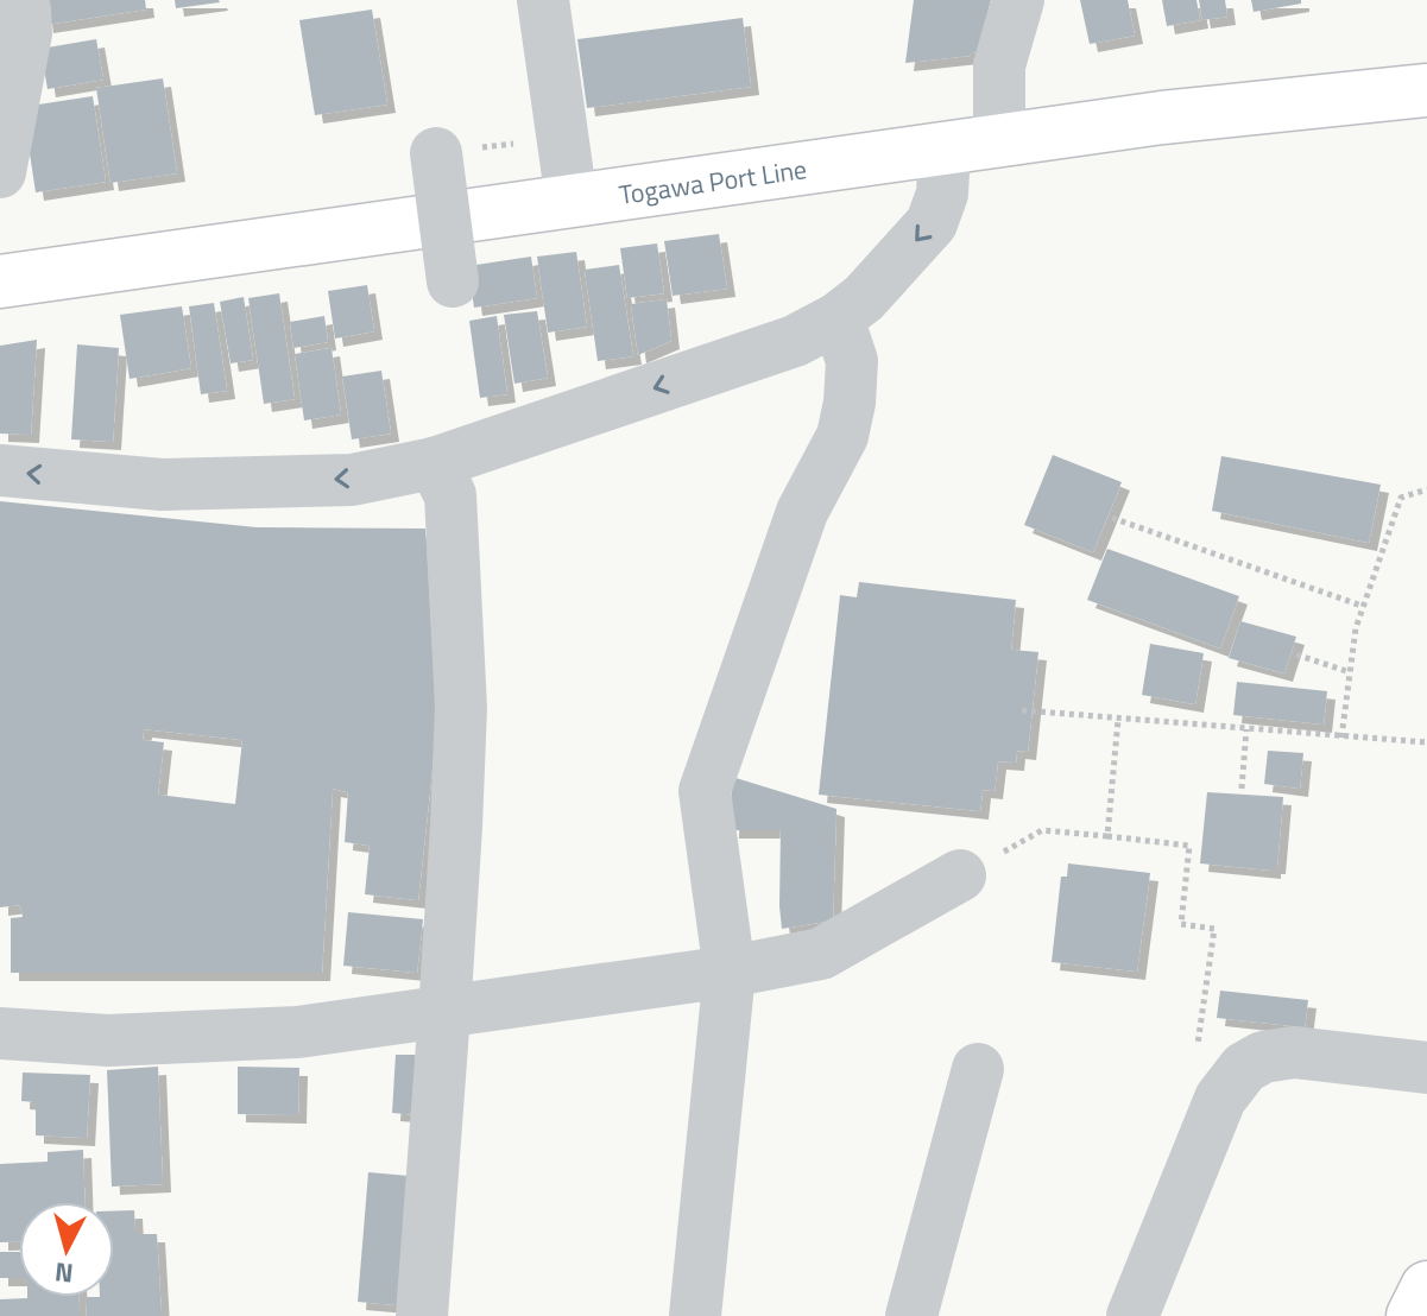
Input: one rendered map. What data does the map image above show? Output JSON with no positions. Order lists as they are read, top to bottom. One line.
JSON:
{"streets":{"main road":["Togawa Port Line"]},"north":"bottom"}
